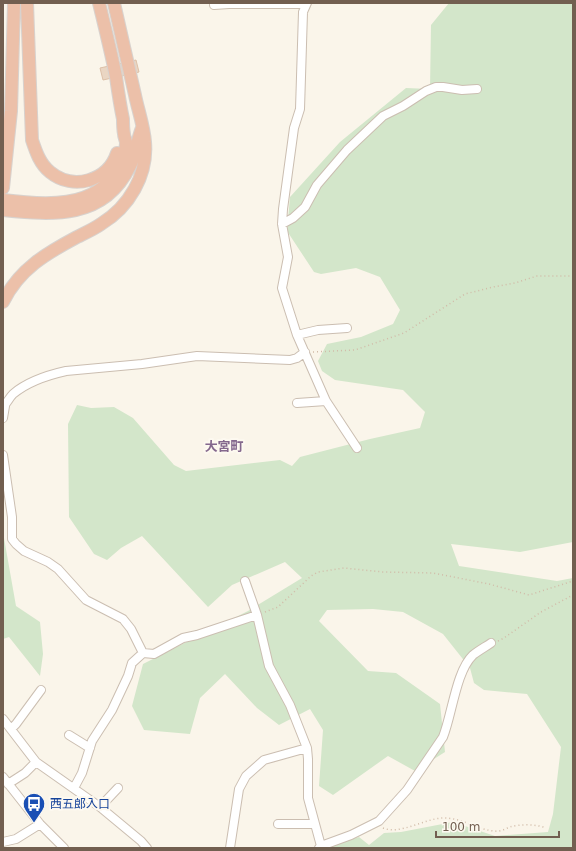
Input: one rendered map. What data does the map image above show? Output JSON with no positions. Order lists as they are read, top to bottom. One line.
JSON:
{"districts":["大宮町"],"places":{"bus stop":["西五郎入口"]},"scale_bar":"100 m"}
